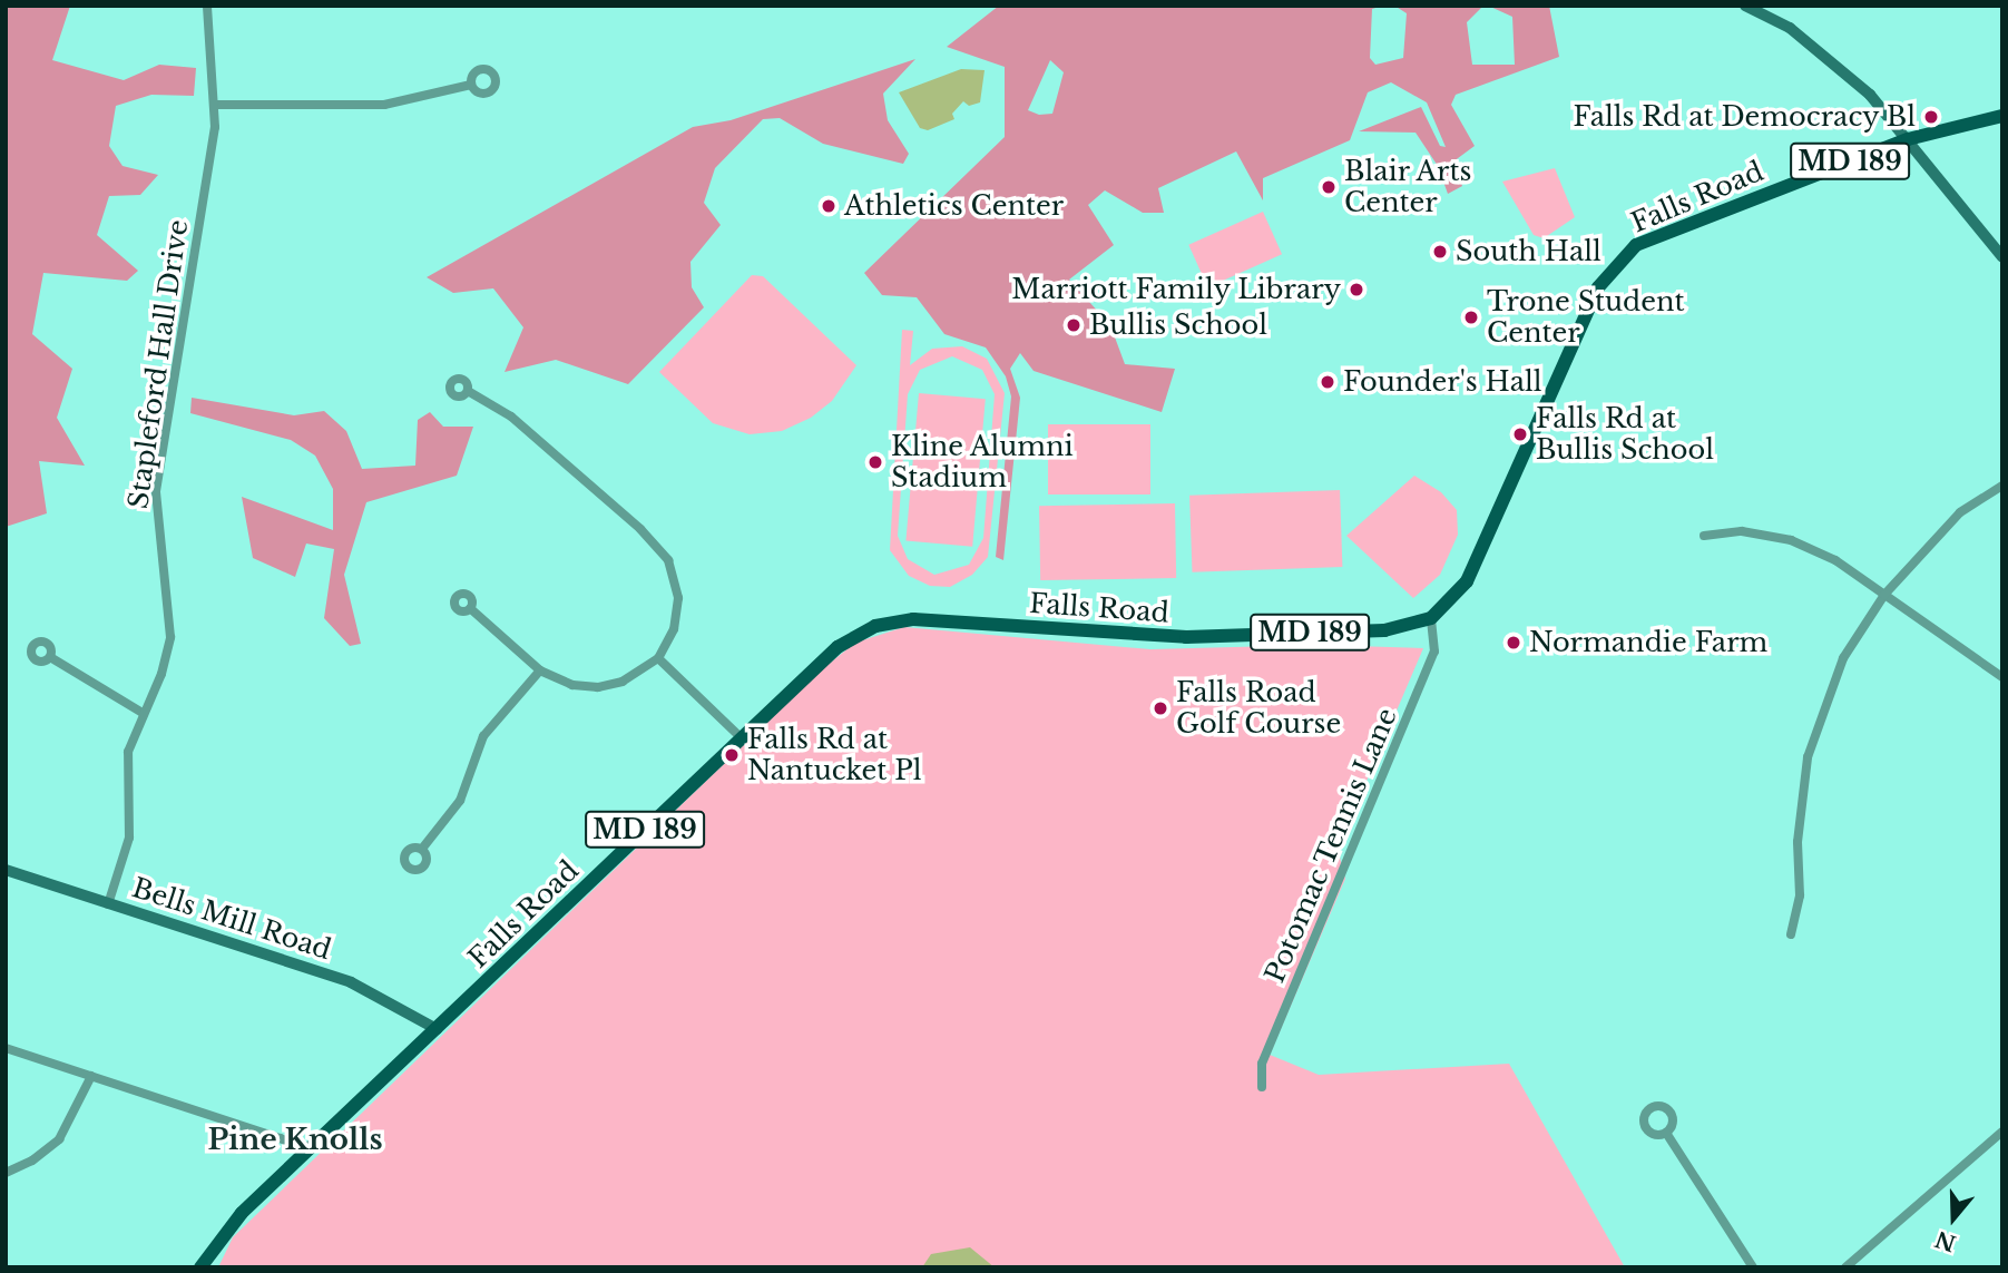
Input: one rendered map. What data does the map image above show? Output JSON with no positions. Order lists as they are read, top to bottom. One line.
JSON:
{"streets":{"main road":["MD 189","Falls Road"],"street":["Stapleford Hall Drive","Potomac Tennis Lane","Bells Mill Road"]},"crossings":[["Falls Road","Potomac Tennis Lane"],["Falls Road","Bells Mill Road"],["Stapleford Hall Drive","Bells Mill Road"]],"districts":["Pine Knolls"],"places":["Falls Rd at Democracy Bl","Blair Arts Center","Athletics Center","South Hall","Marriott Family Library","Trone Student Center","Bullis School","Founder's Hall","Falls Rd at Bullis School","Kline Alumni Stadium","Normandie Farm","Falls Road Golf Course","Falls Rd at Nantucket Pl"],"north":"bottom"}
